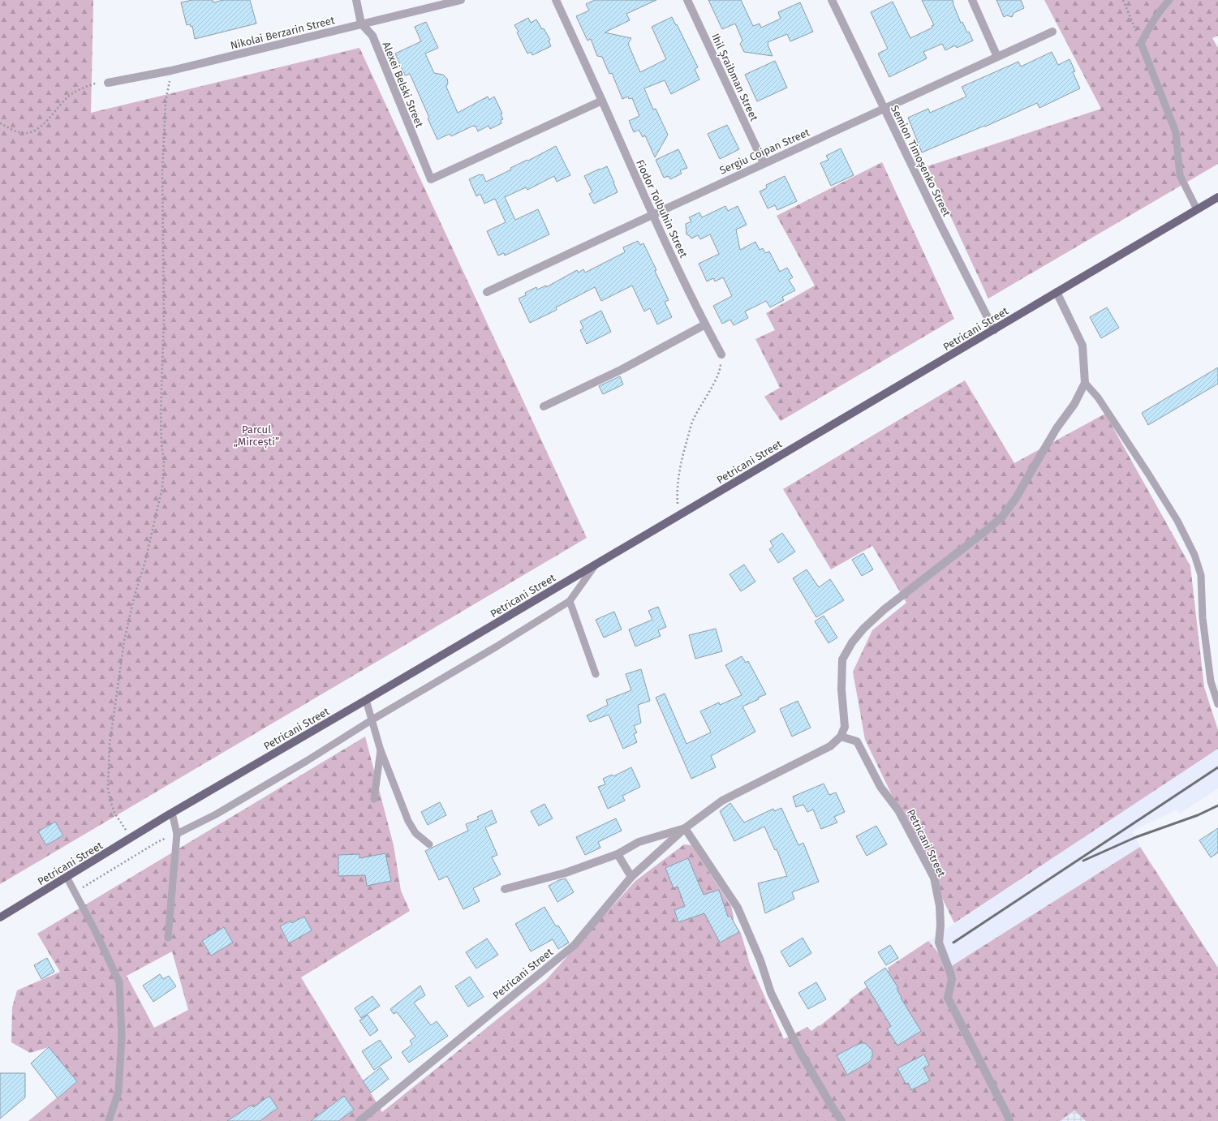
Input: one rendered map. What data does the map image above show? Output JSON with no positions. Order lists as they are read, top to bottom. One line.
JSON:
{"streets":{"main road":["Petricani Street"],"street":["Nikolai Berzarin Street","Ihil Șraibman Street","Alexei Belski Street","Sergiu Coipan Street","Semion Timoșenko Street","Fiodor Tolbuhin Street"]},"crossings":[["Nikolai Berzarin Street","Alexei Belski Street"],["Ihil Șraibman Street","Sergiu Coipan Street"],["Alexei Belski Street","Fiodor Tolbuhin Street"],["Sergiu Coipan Street","Semion Timoșenko Street"],["Sergiu Coipan Street","Fiodor Tolbuhin Street"],["Semion Timoșenko Street","Petricani Street"]],"parks":["Parcul „Mircești”"]}
